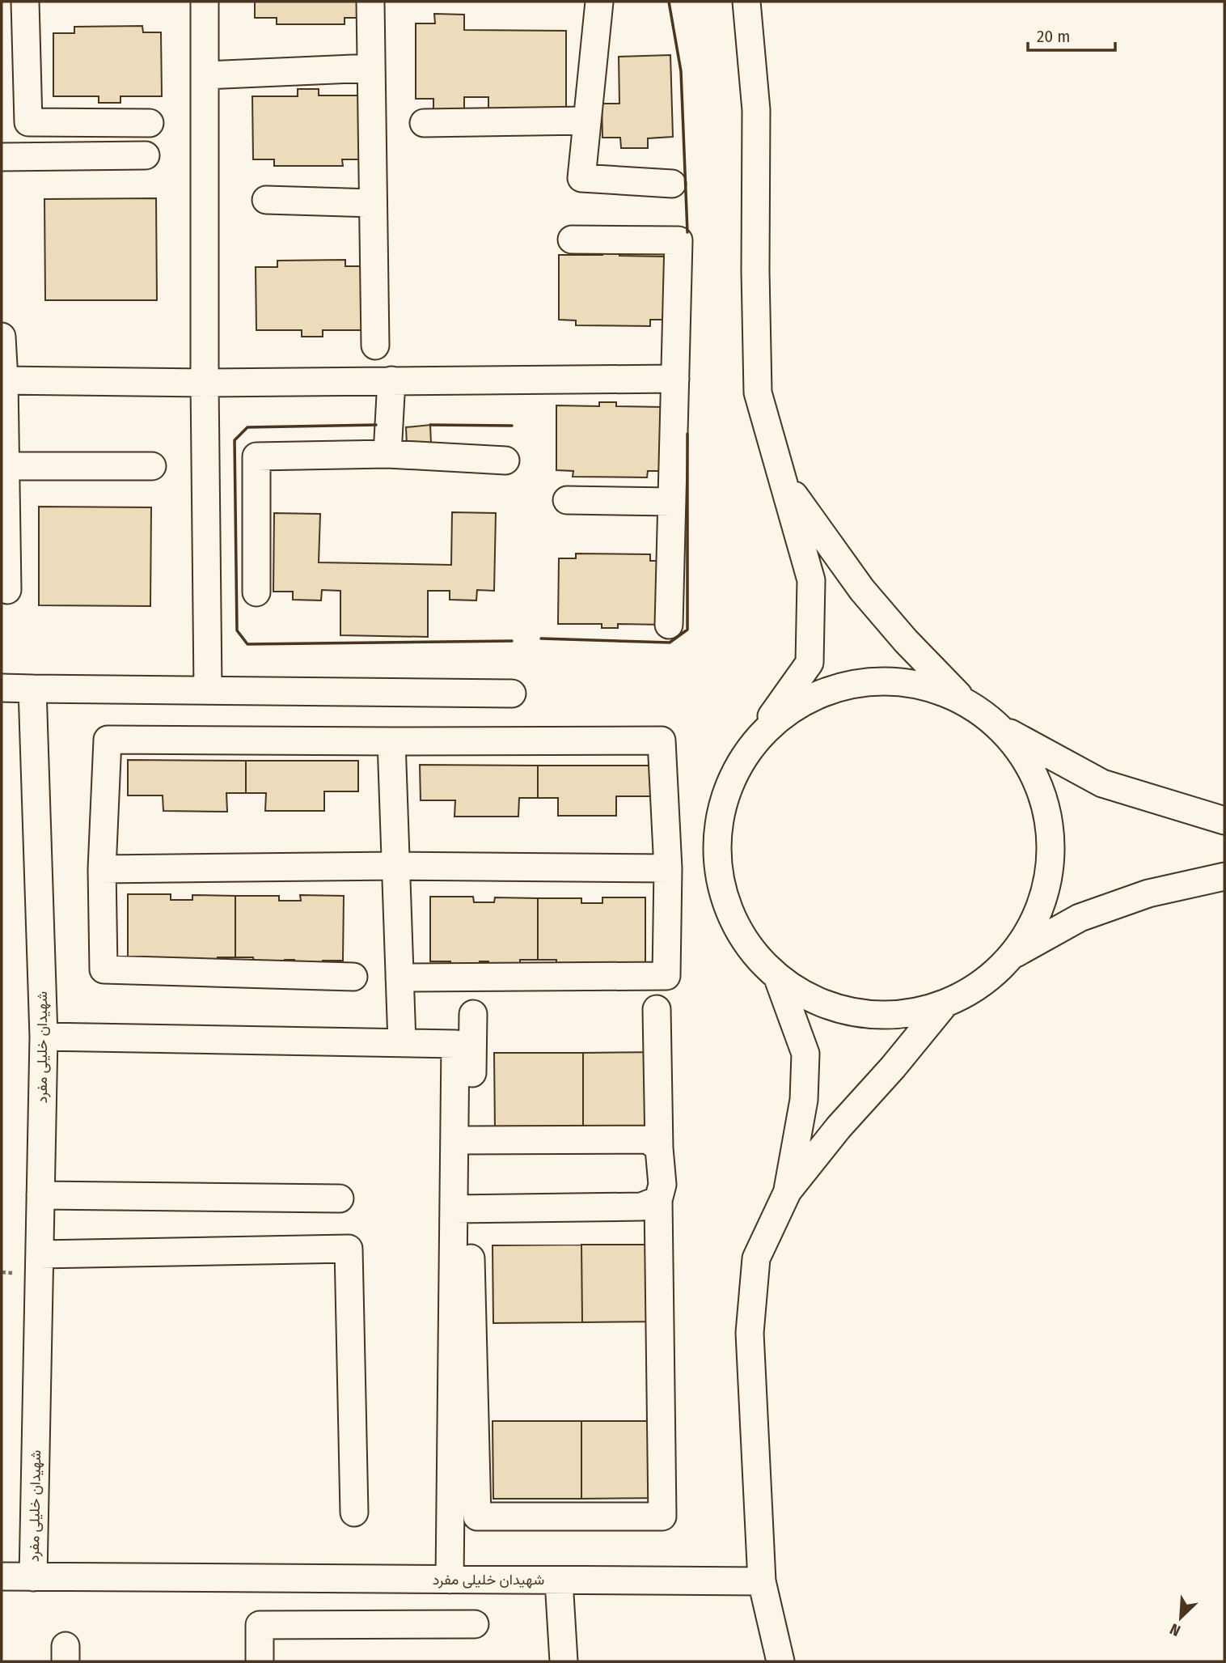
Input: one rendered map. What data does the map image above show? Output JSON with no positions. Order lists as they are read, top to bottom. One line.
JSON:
{"streets":{"street":["شهیدان خلیلی مفرد"]},"scale_bar":"20 m","north":"bottom left"}
